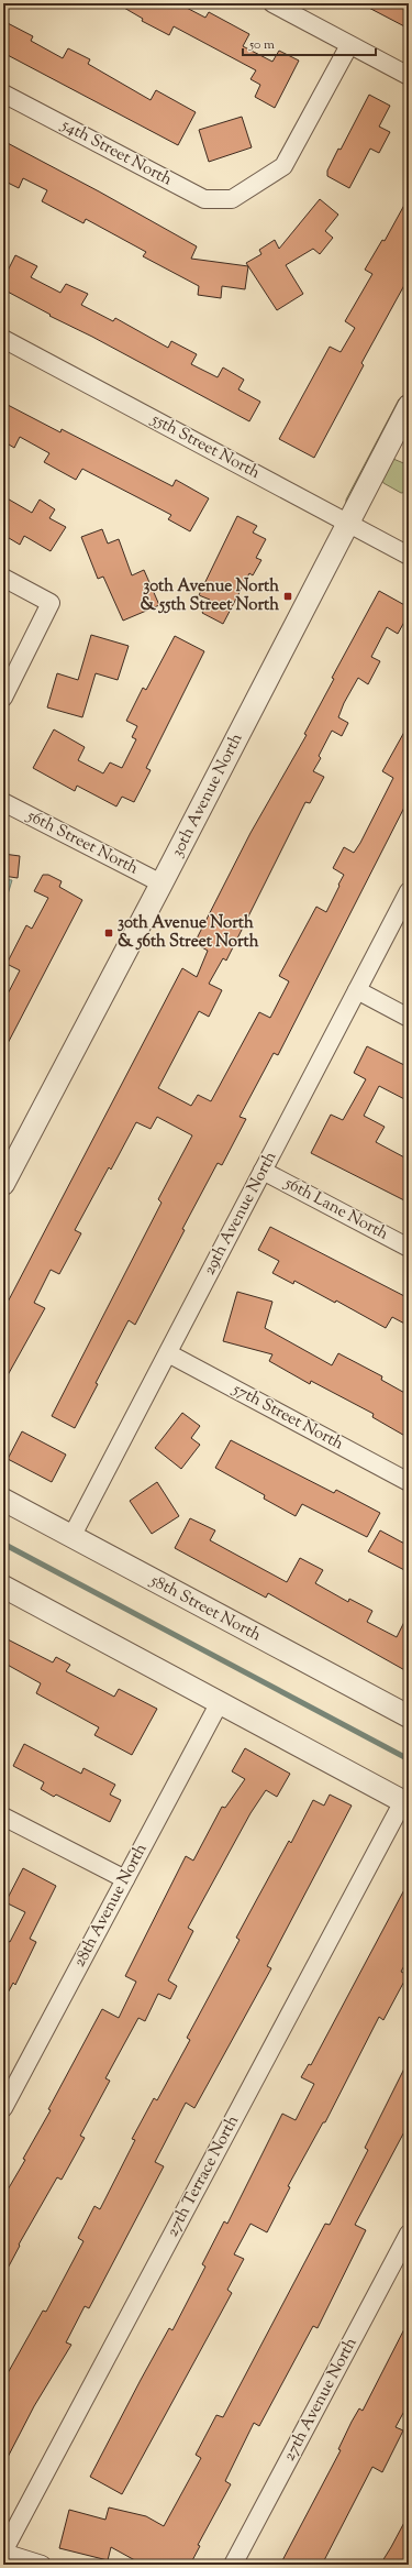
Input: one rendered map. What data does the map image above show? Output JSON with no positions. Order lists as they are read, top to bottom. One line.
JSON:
{"streets":{"street":["54th Street North","55th Street North","30th Avenue North","56th Street North","56th Lane North","29th Avenue North","57th Street North","58th Street North","28th Avenue North","27th Terrace North","27th Avenue North"]},"crossings":[["55th Street North","30th Avenue North"],["30th Avenue North","56th Street North"],["56th Lane North","29th Avenue North"],["29th Avenue North","57th Street North"],["29th Avenue North","58th Street North"]],"places":{"transit":["30th Avenue North & 55th Street North","30th Avenue North & 56th Street North"]},"scale_bar":"50 m"}
